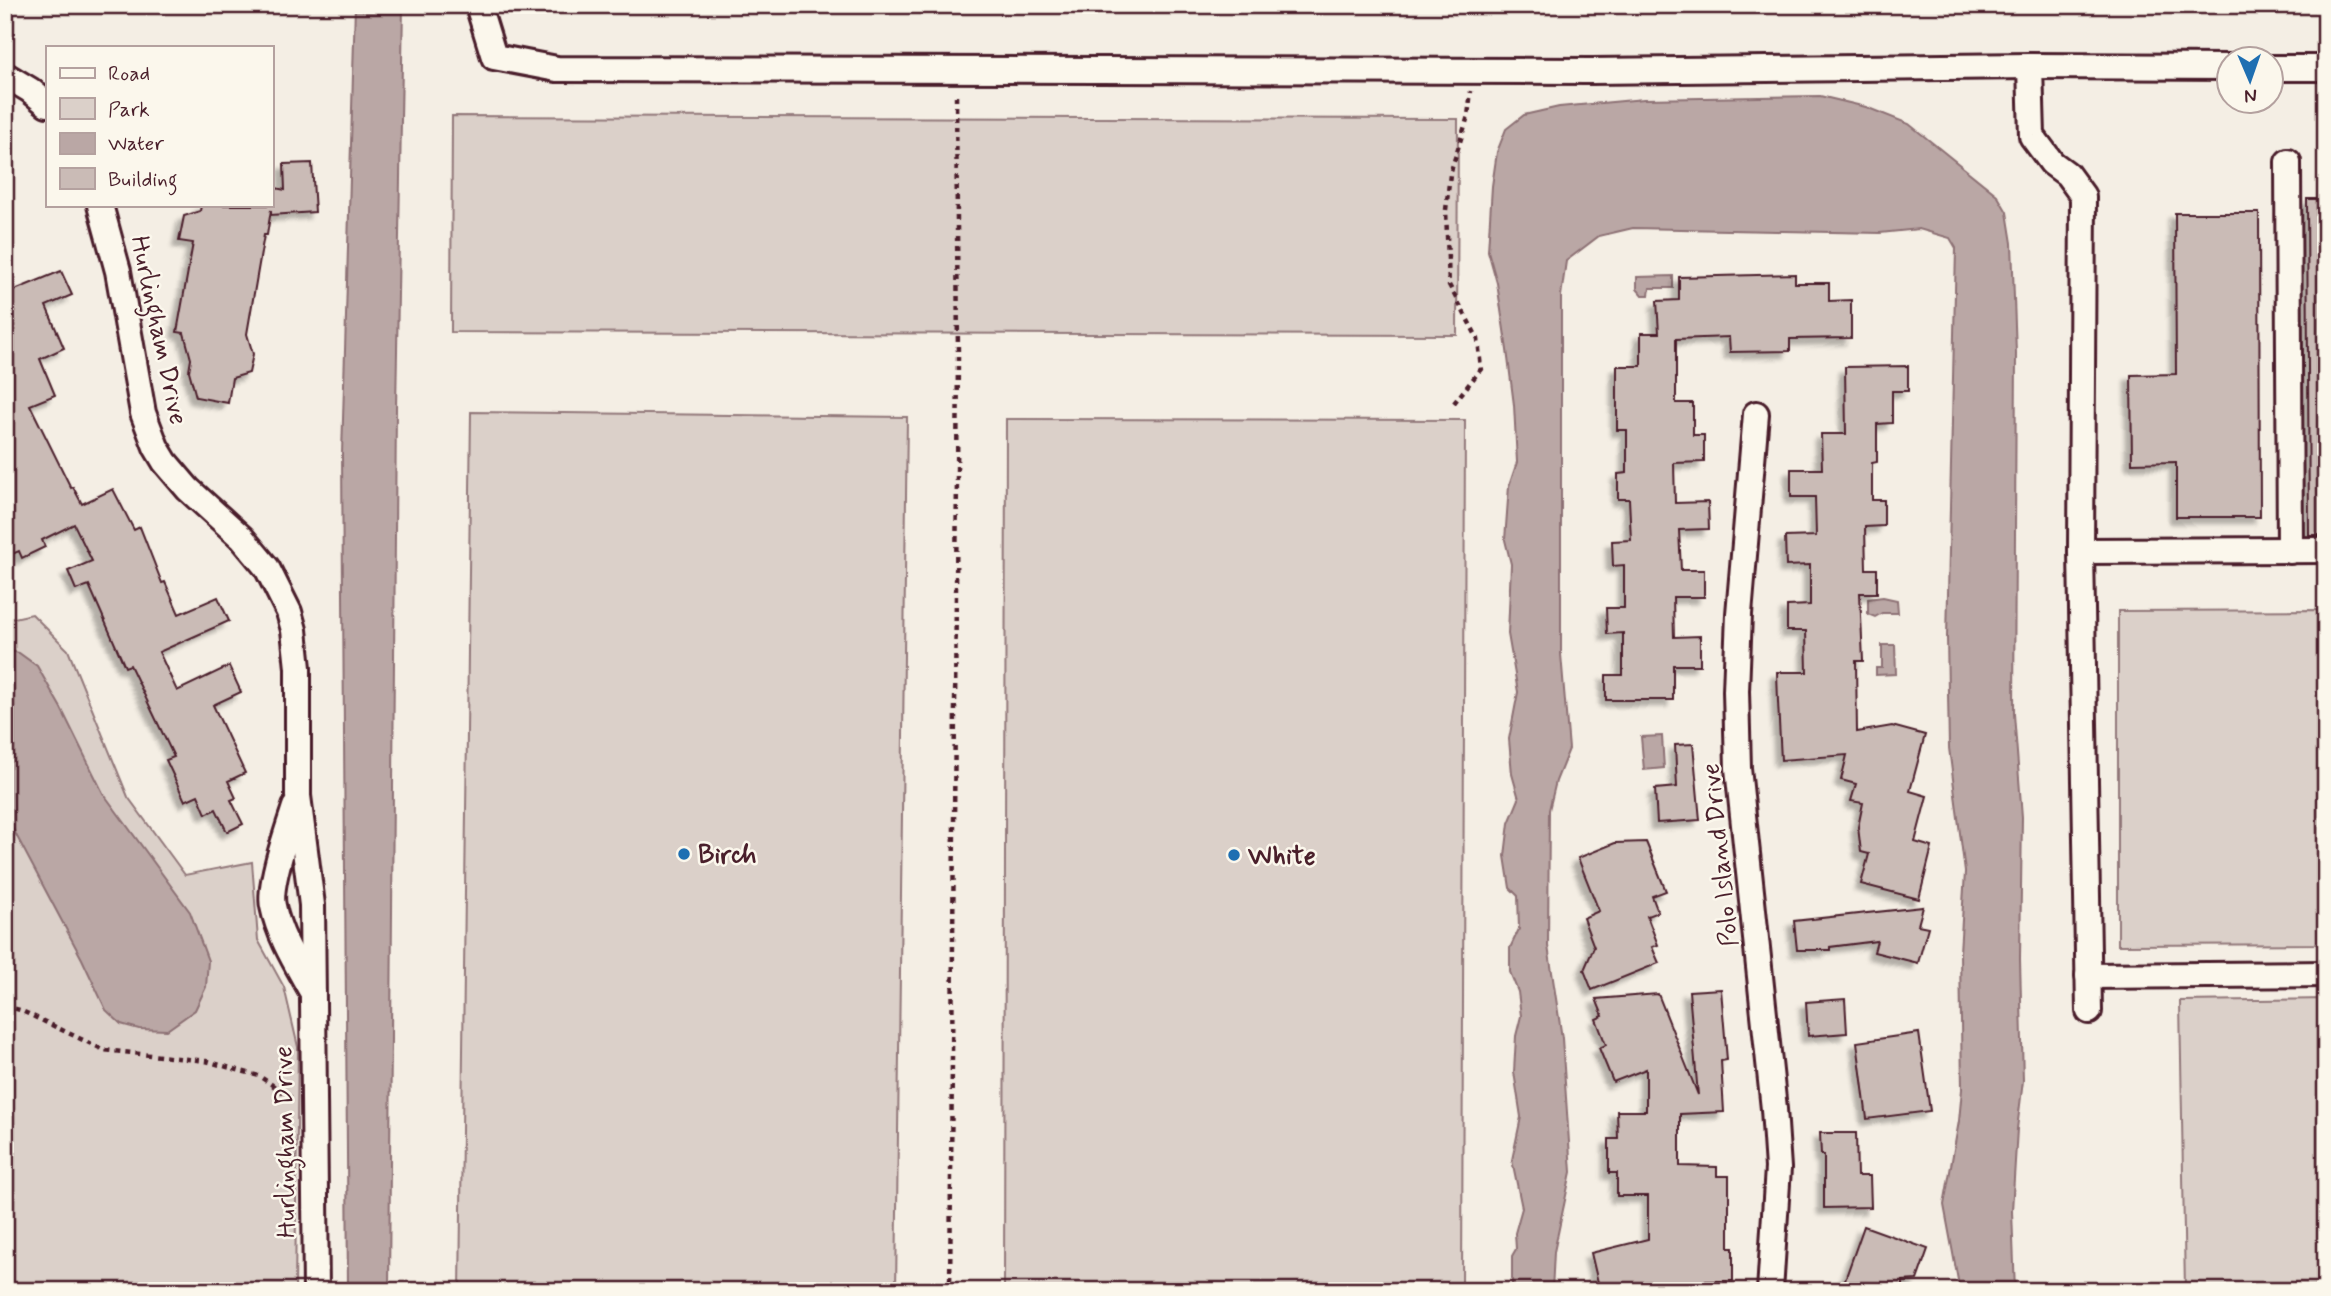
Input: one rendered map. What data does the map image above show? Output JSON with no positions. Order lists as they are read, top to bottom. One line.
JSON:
{"streets":{"street":["Hurlingham Drive","Polo Island Drive"]},"places":["Birch","White"],"legend":["Road","Park","Water","Building"],"north":"bottom"}
